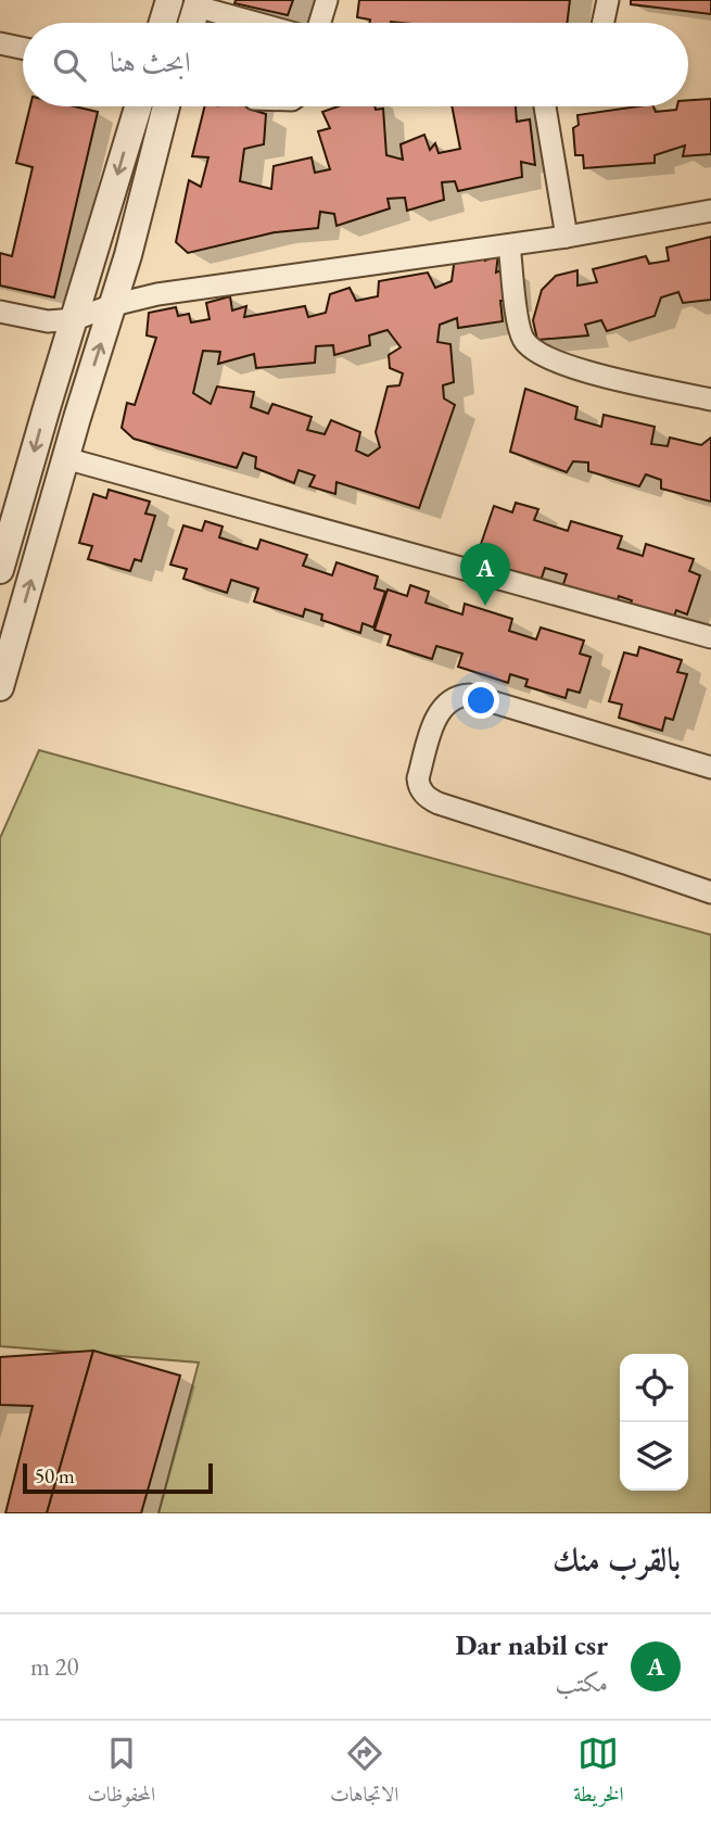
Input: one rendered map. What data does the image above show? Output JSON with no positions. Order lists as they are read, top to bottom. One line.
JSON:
{"scale_bar":"50 m","page":{"search":"ابحث هنا","pins":"A","scale":"50 m","heading":"بالقرب منك","list":[{"mark":"A","name":"Dar nabil csr","note":"مكتب","value":"20 m"}],"nav":["الخريطة","الاتجاهات","المحفوظات"]}}
